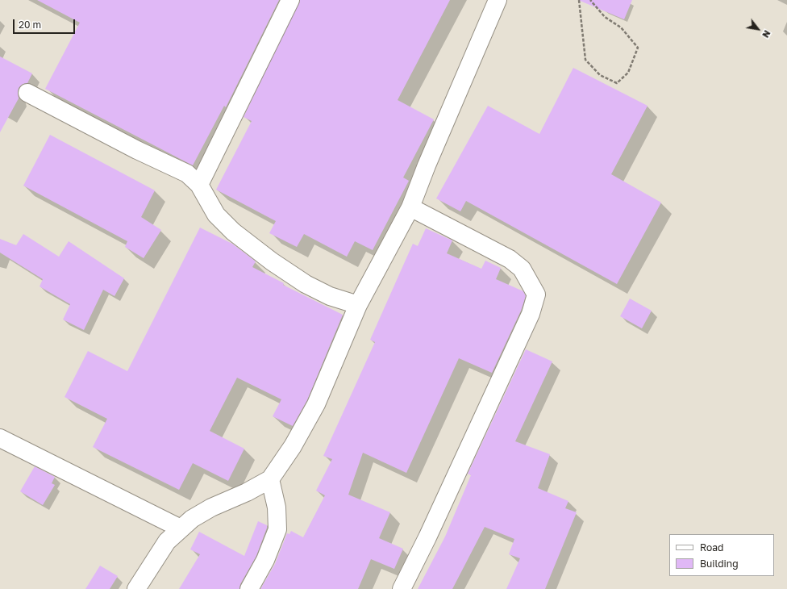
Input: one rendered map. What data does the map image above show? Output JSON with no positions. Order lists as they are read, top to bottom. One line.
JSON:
{"legend":["Road","Building"],"scale_bar":"20 m","north":"bottom right"}
